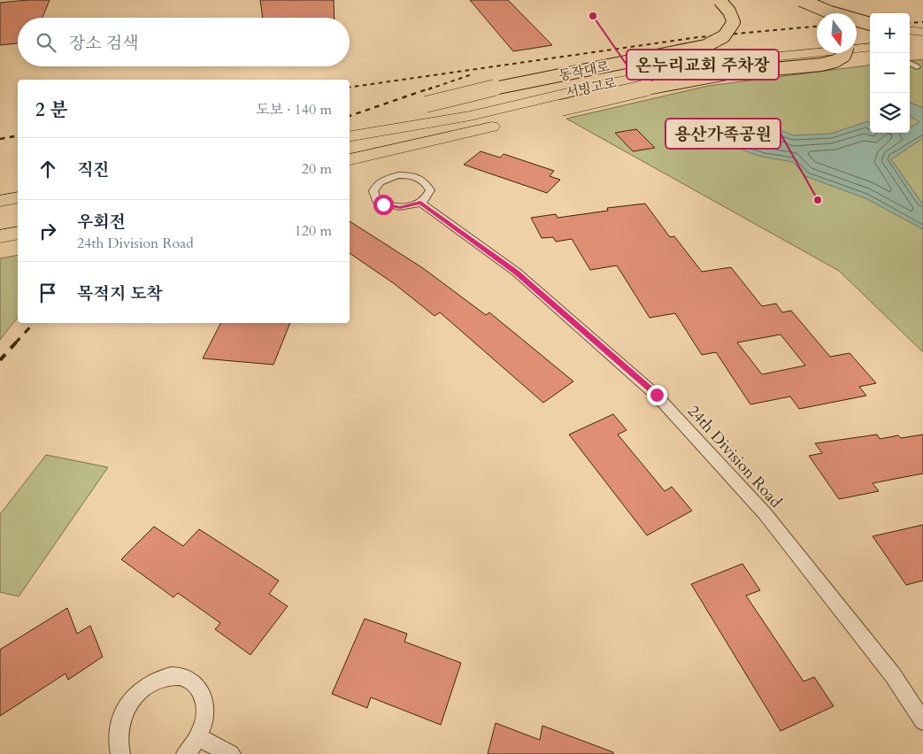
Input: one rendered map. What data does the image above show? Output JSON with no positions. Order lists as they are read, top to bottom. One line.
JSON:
{"streets":{"main road":["동작대로","서빙고로"],"lane":["24th Division Road"]},"places":["온누리교회 주차장","용산가족공원"],"north":"bottom","page":{"map_buttons":["+","−"],"search":"장소 검색","heading":["2 분","도보 · 140 m"],"list":[["직진","20 m"],["우회전","24th Division Road","120 m"],"목적지 도착"]}}
